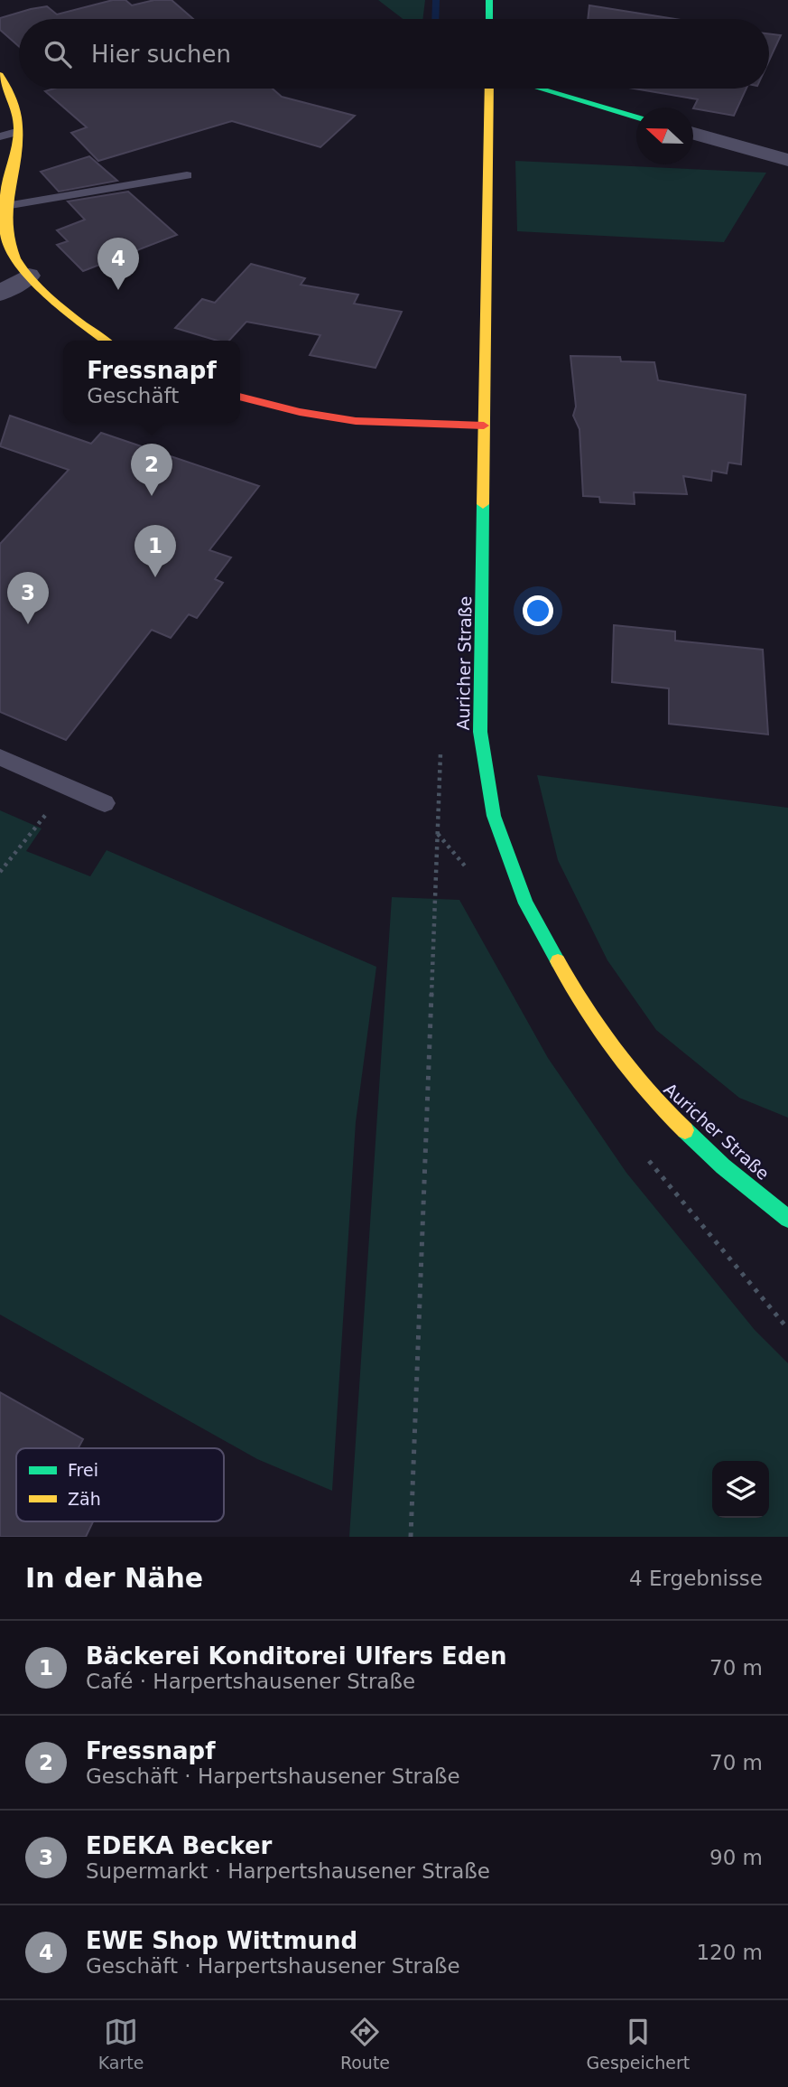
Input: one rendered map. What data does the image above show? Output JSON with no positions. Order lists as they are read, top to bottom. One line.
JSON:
{"streets":{"street":["Auricher Straße"]},"legend":["Frei","Zäh"],"north":"left","page":{"search":"Hier suchen","pins":["4","2","1","3"],"popup":["Fressnapf","Geschäft"],"heading":["In der Nähe","4 Ergebnisse"],"list":[{"mark":"1","name":"Bäckerei Konditorei Ulfers Eden","note":"Café · Harpertshausener Straße","value":"70 m"},{"mark":"2","name":"Fressnapf","note":"Geschäft · Harpertshausener Straße","value":"70 m"},{"mark":"3","name":"EDEKA Becker","note":"Supermarkt · Harpertshausener Straße","value":"90 m"},{"mark":"4","name":"EWE Shop Wittmund","note":"Geschäft · Harpertshausener Straße","value":"120 m"}],"nav":["Karte","Route","Gespeichert"]}}
